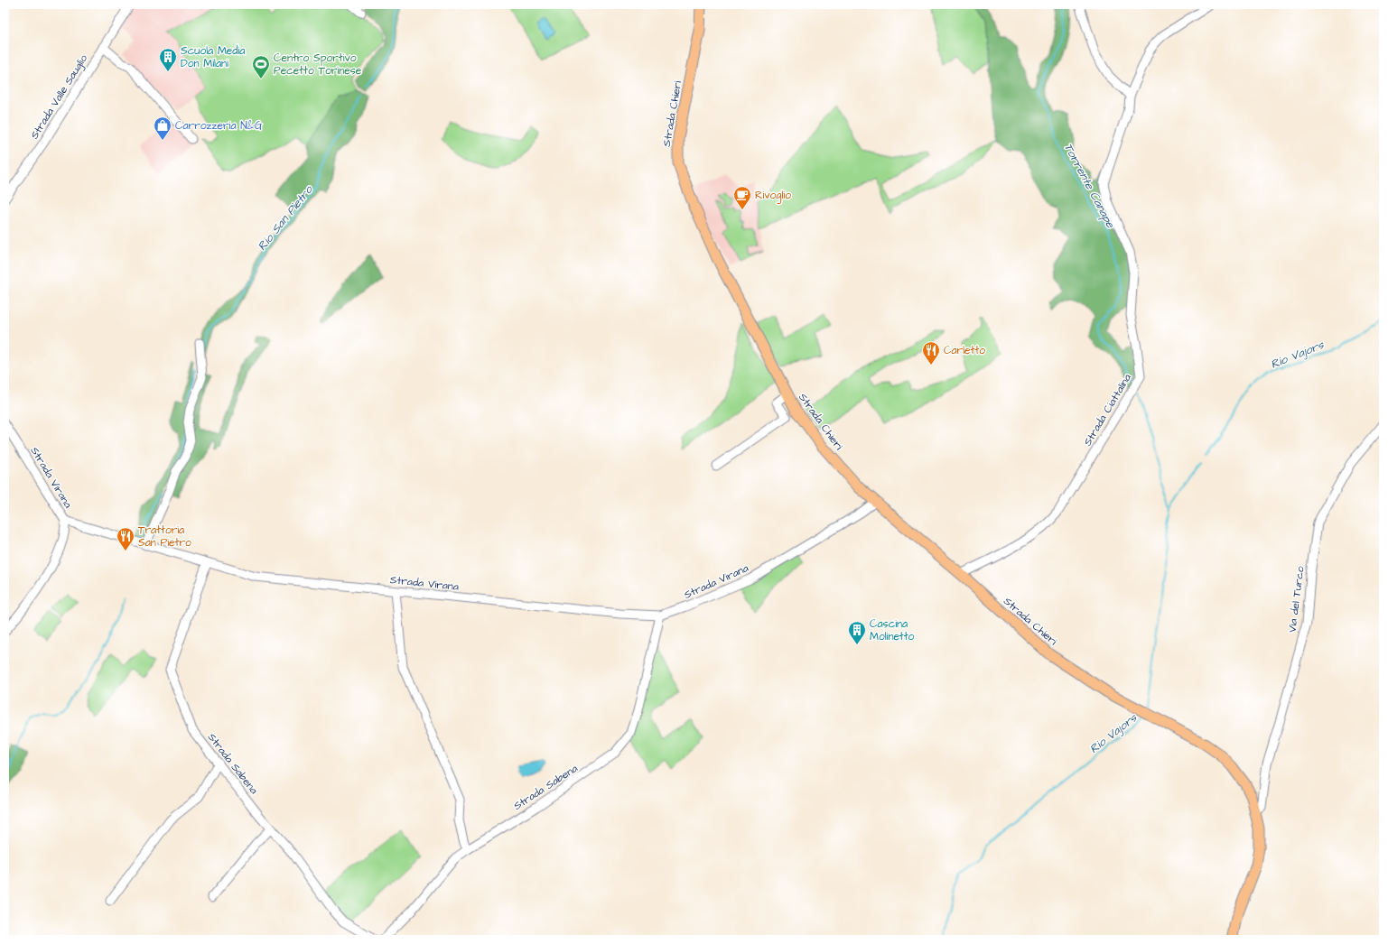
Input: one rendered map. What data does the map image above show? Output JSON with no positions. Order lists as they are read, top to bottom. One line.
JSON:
{"streets":{"main road":["Strada Chieri"],"street":["Strada Valle Sauglio","Strada Ciattalina","Strada Virana","Via del Turco","Strada Sabena"]},"crossings":[["Strada Chieri","Strada Ciattalina"],["Strada Chieri","Strada Virana"],["Strada Chieri","Via del Turco"],["Strada Virana","Strada Sabena"]],"water":["Torrente Canape","Rio San Pietro","Rio Vajors"],"places":{"building":["Scuola Media Don Milani","Cascina Molinetto"],"sports":["Centro Sportivo Pecetto Torinese"],"shop":["Carrozzeria N&G"],"cafe":["Rivoglio"],"restaurant":["Carletto","Trattoria San Pietro"]}}
